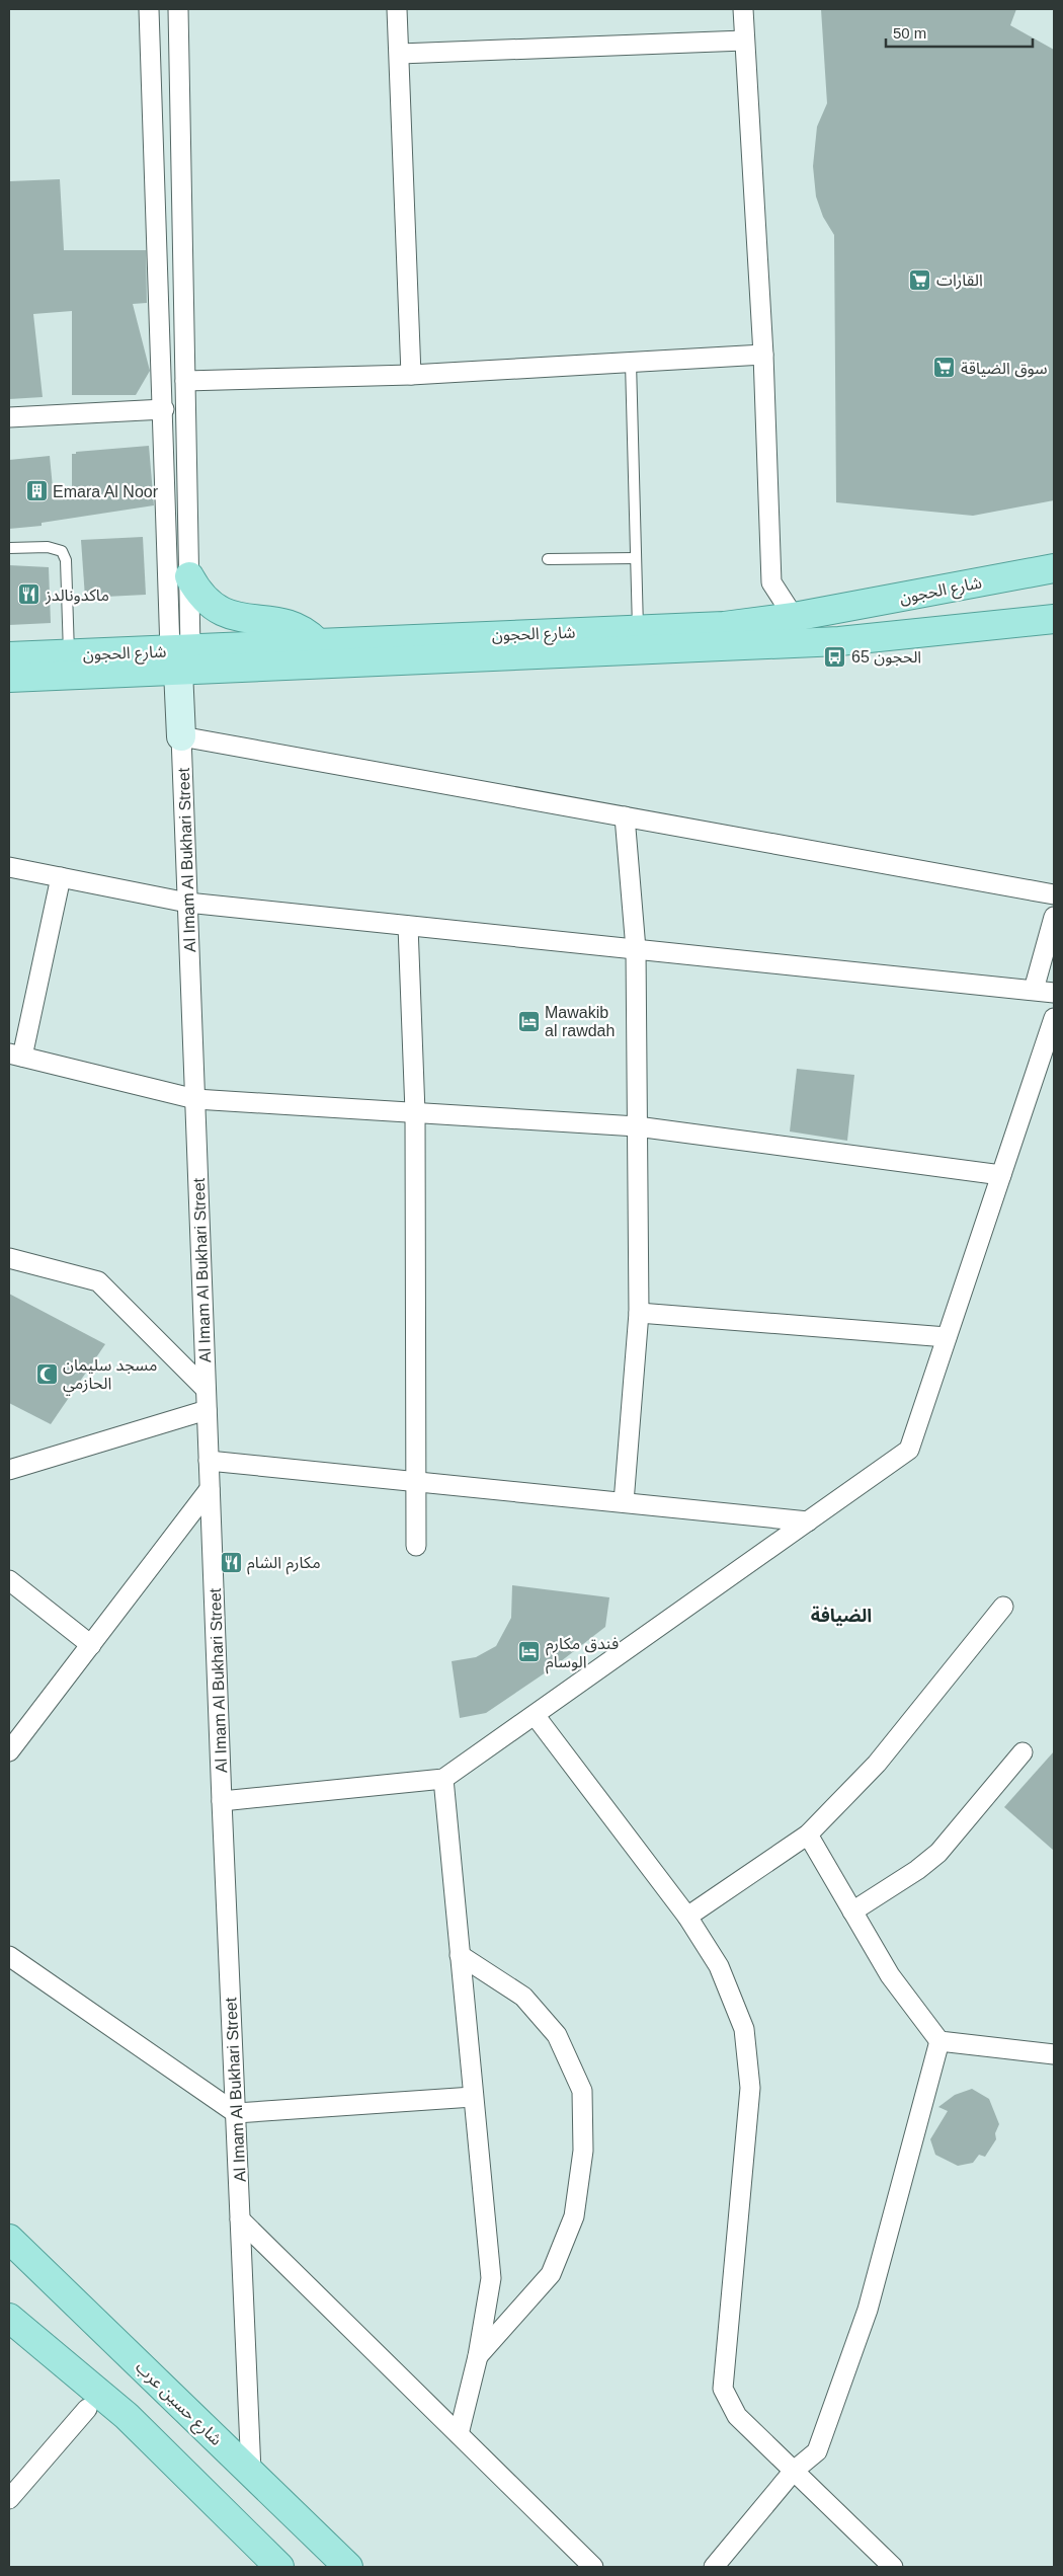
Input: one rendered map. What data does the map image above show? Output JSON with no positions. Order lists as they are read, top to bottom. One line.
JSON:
{"streets":{"main road":["شارع الحجون","شارع حسين عرب"],"street":["Al Imam Al Bukhari Street"]},"crossings":[["Al Imam Al Bukhari Street","شارع حسين عرب"]],"districts":["الضيافة"],"places":{"supermarket":["القارات","سوق الضياقة"],"building":["Emara Al Noor"],"restaurant":["ماكدونالدز","مكارم الشام"],"bus stop":["الحجون 65"],"hotel":["Mawakib al rawdah","فندق مكارم الوسام"],"mosque":["مسجد سليمان الحازمي"]},"scale_bar":"50 m"}
